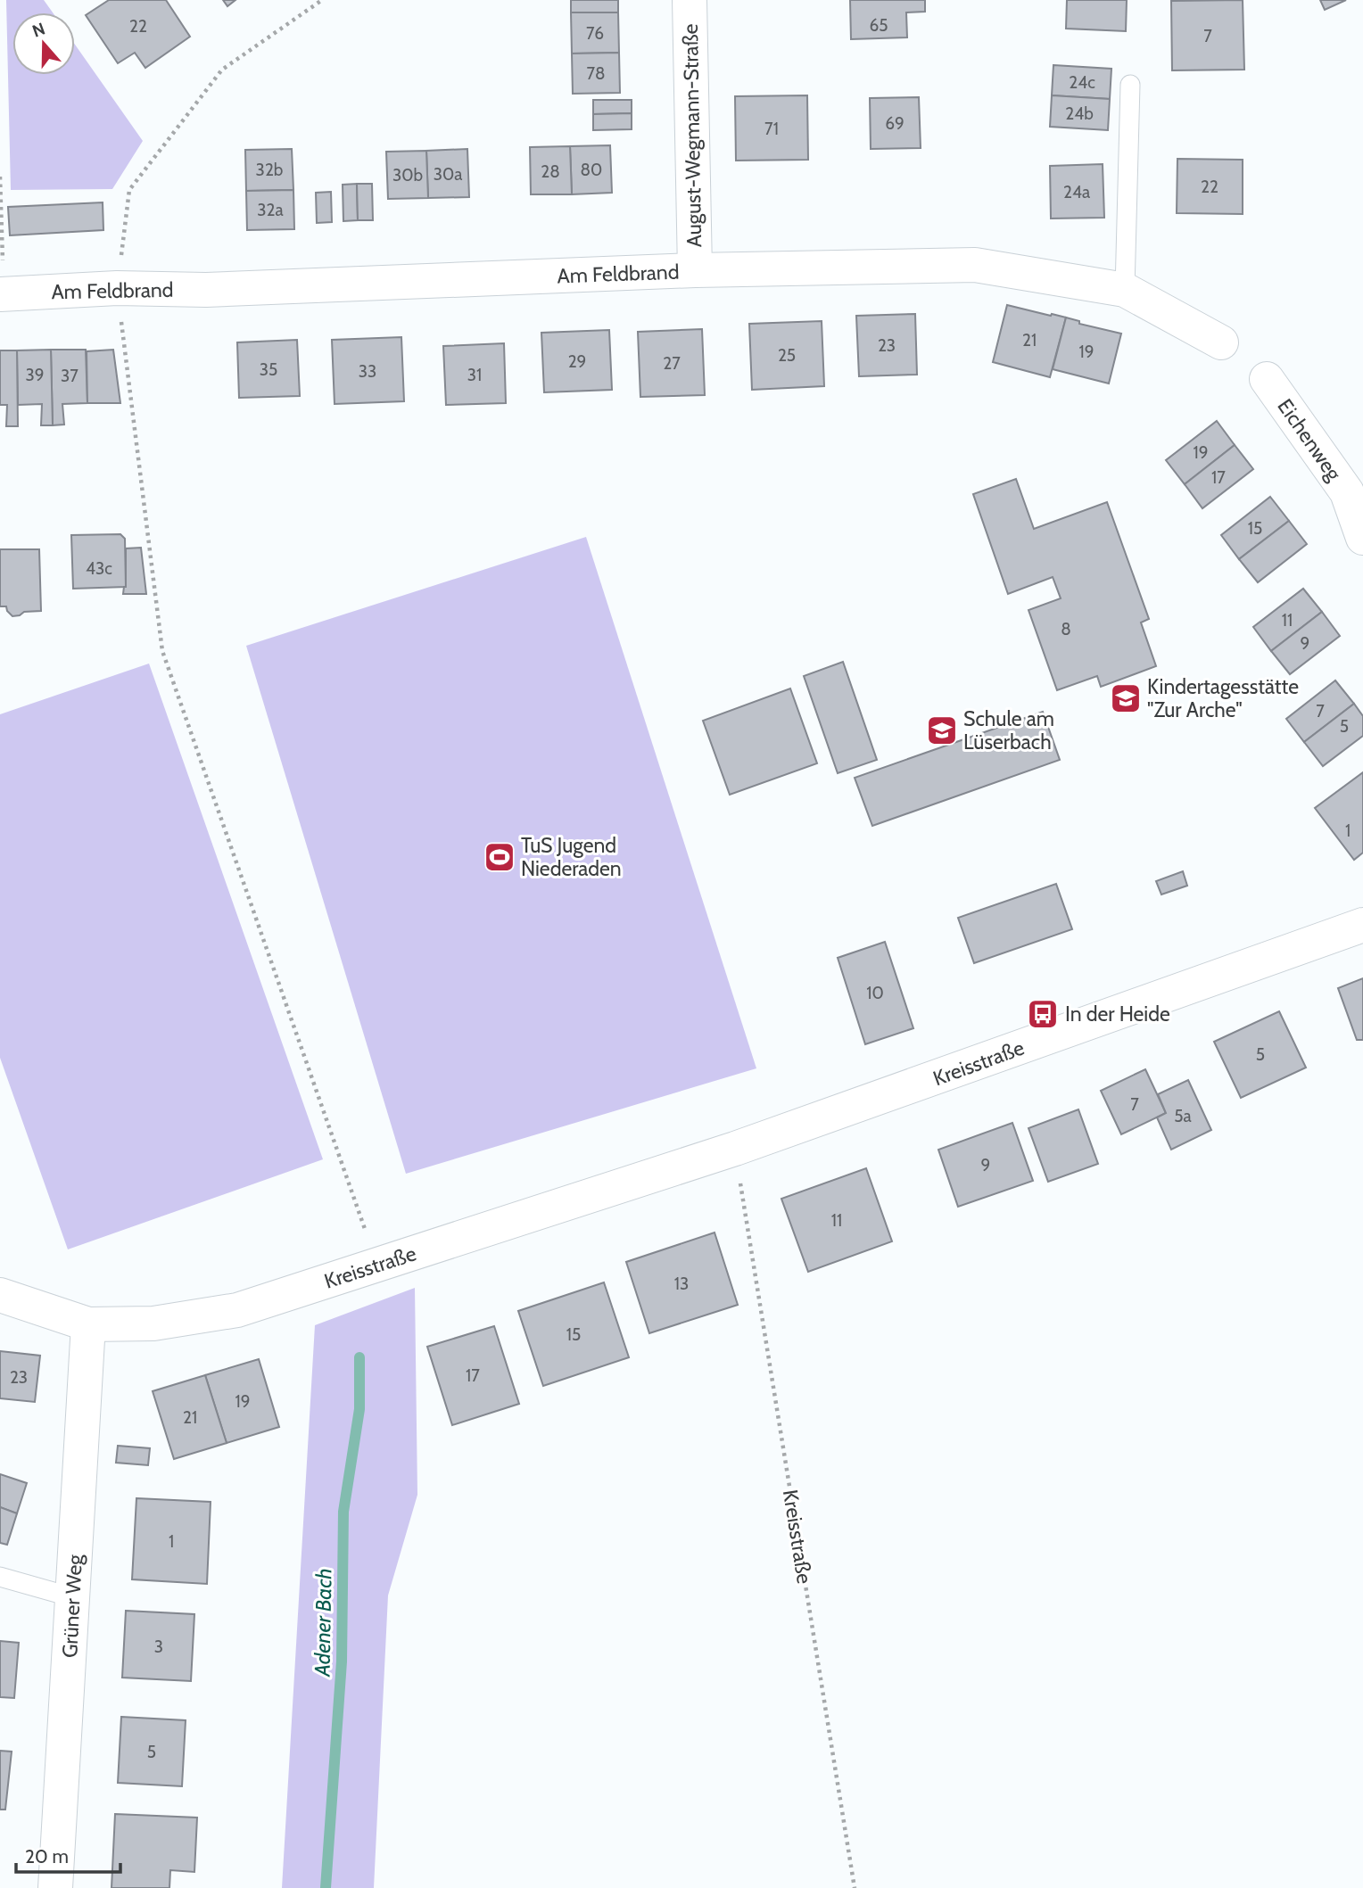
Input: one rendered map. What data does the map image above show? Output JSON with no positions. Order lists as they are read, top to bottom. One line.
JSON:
{"streets":{"street":["August-Wegmann-Straße","Am Feldbrand","Eichenweg","Kreisstraße","Grüner Weg"]},"crossings":[["August-Wegmann-Straße","Am Feldbrand"],["Kreisstraße","Grüner Weg"]],"water":["Adener Bach"],"places":{"school or university":["Kindertagesstätte \"Zur Arche\"","Schule am Lüserbach"],"sports":["TuS Jugend Niederaden"],"bus stop":["In der Heide"]},"house_numbers":["65","22","76","7","78","24c","24b","69","71","32b","80","28","30a","30b","22","24a","32a","21","23","19","25","29","27","35","33","39","31","37","19","17","15","43c","11","8","9","7","5","1","10","5","7","5a","9","11","13","15","17","23","19","21","1","3","5"],"scale_bar":"20 m","north":"top"}
